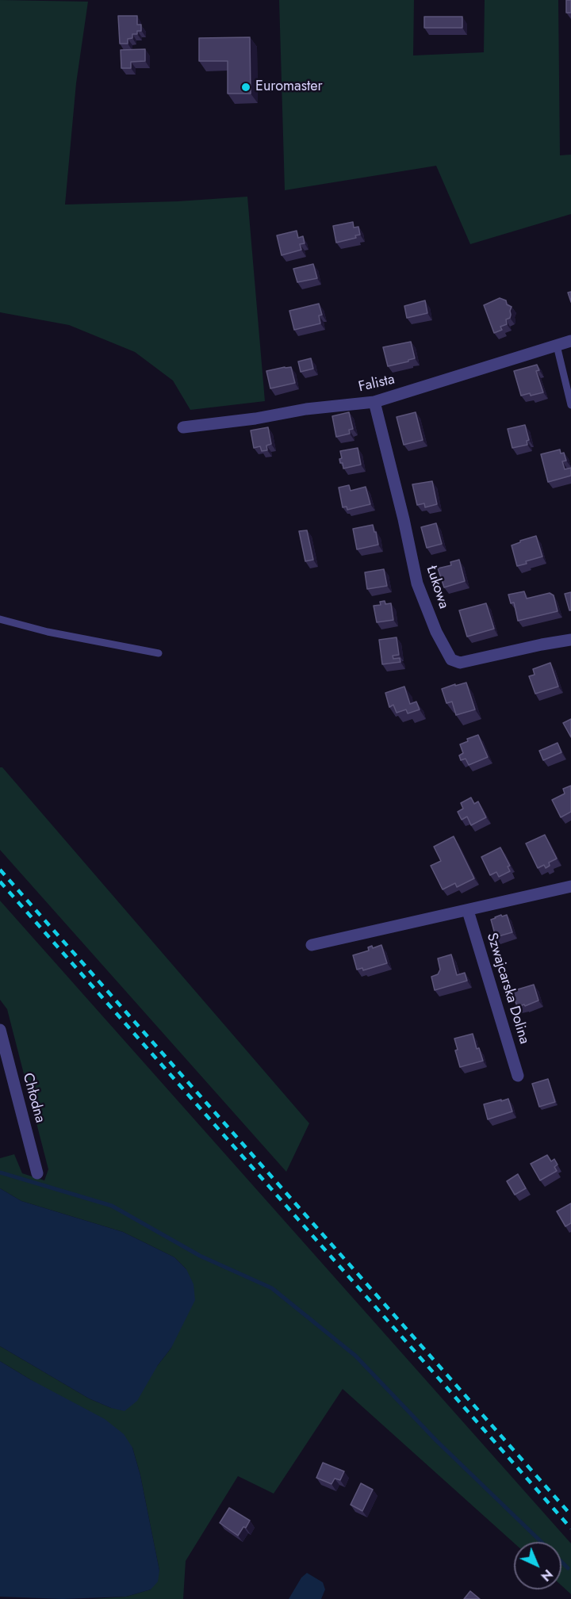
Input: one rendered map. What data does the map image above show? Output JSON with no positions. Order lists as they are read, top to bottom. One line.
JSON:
{"streets":{"street":["Falista","Łukowa","Szwajcarska Dolina","Chłodna"]},"crossings":[["Falista","Łukowa"]],"places":["Euromaster"],"north":"bottom right"}
